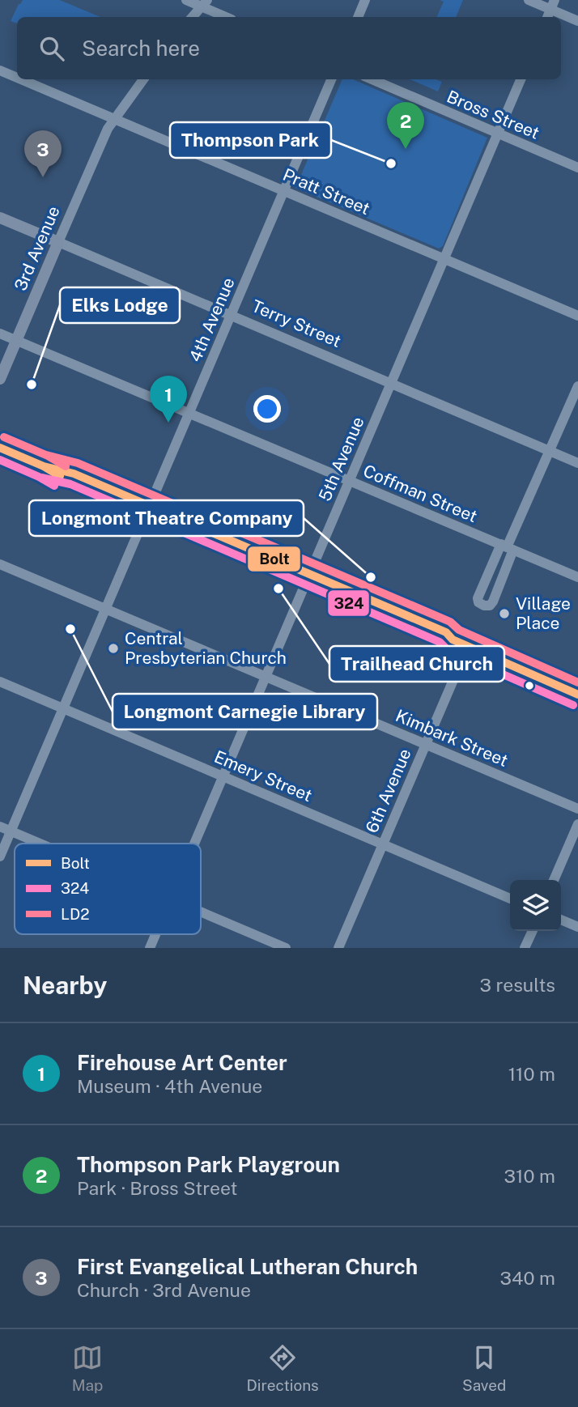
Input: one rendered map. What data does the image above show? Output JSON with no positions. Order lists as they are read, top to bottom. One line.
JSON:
{"streets":{"main road":["3rd Avenue","Terry Street"],"street":["Bross Street","Pratt Street","4th Avenue","5th Avenue","Coffman Street","Kimbark Street","Emery Street","6th Avenue"]},"crossings":[["Bross Street","5th Avenue"],["Pratt Street","3rd Avenue"],["Pratt Street","4th Avenue"],["Pratt Street","5th Avenue"],["3rd Avenue","Terry Street"],["3rd Avenue","Coffman Street"],["4th Avenue","Terry Street"],["4th Avenue","Coffman Street"],["4th Avenue","Kimbark Street"],["4th Avenue","Emery Street"],["Terry Street","5th Avenue"],["5th Avenue","Coffman Street"],["5th Avenue","Kimbark Street"],["5th Avenue","Emery Street"],["Kimbark Street","6th Avenue"],["Emery Street","6th Avenue"]],"places":["Thompson Park","Elks Lodge","Longmont Theatre Company","Trailhead Church","Village Place","Longmont Carnegie Library","Central Presbyterian Church"],"lines":["transit line LD2","transit line Bolt","transit line 324"],"legend":["Bolt","324","LD2"],"page":{"search":"Search here","pins":["2","3","1"],"heading":["Nearby","3 results"],"list":[{"mark":"1","name":"Firehouse Art Center","note":"Museum · 4th Avenue","value":"110 m"},{"mark":"2","name":"Thompson Park Playgroun","note":"Park · Bross Street","value":"310 m"},{"mark":"3","name":"First Evangelical Lutheran Church","note":"Church · 3rd Avenue","value":"340 m"}],"nav":["Map","Directions","Saved"]}}
